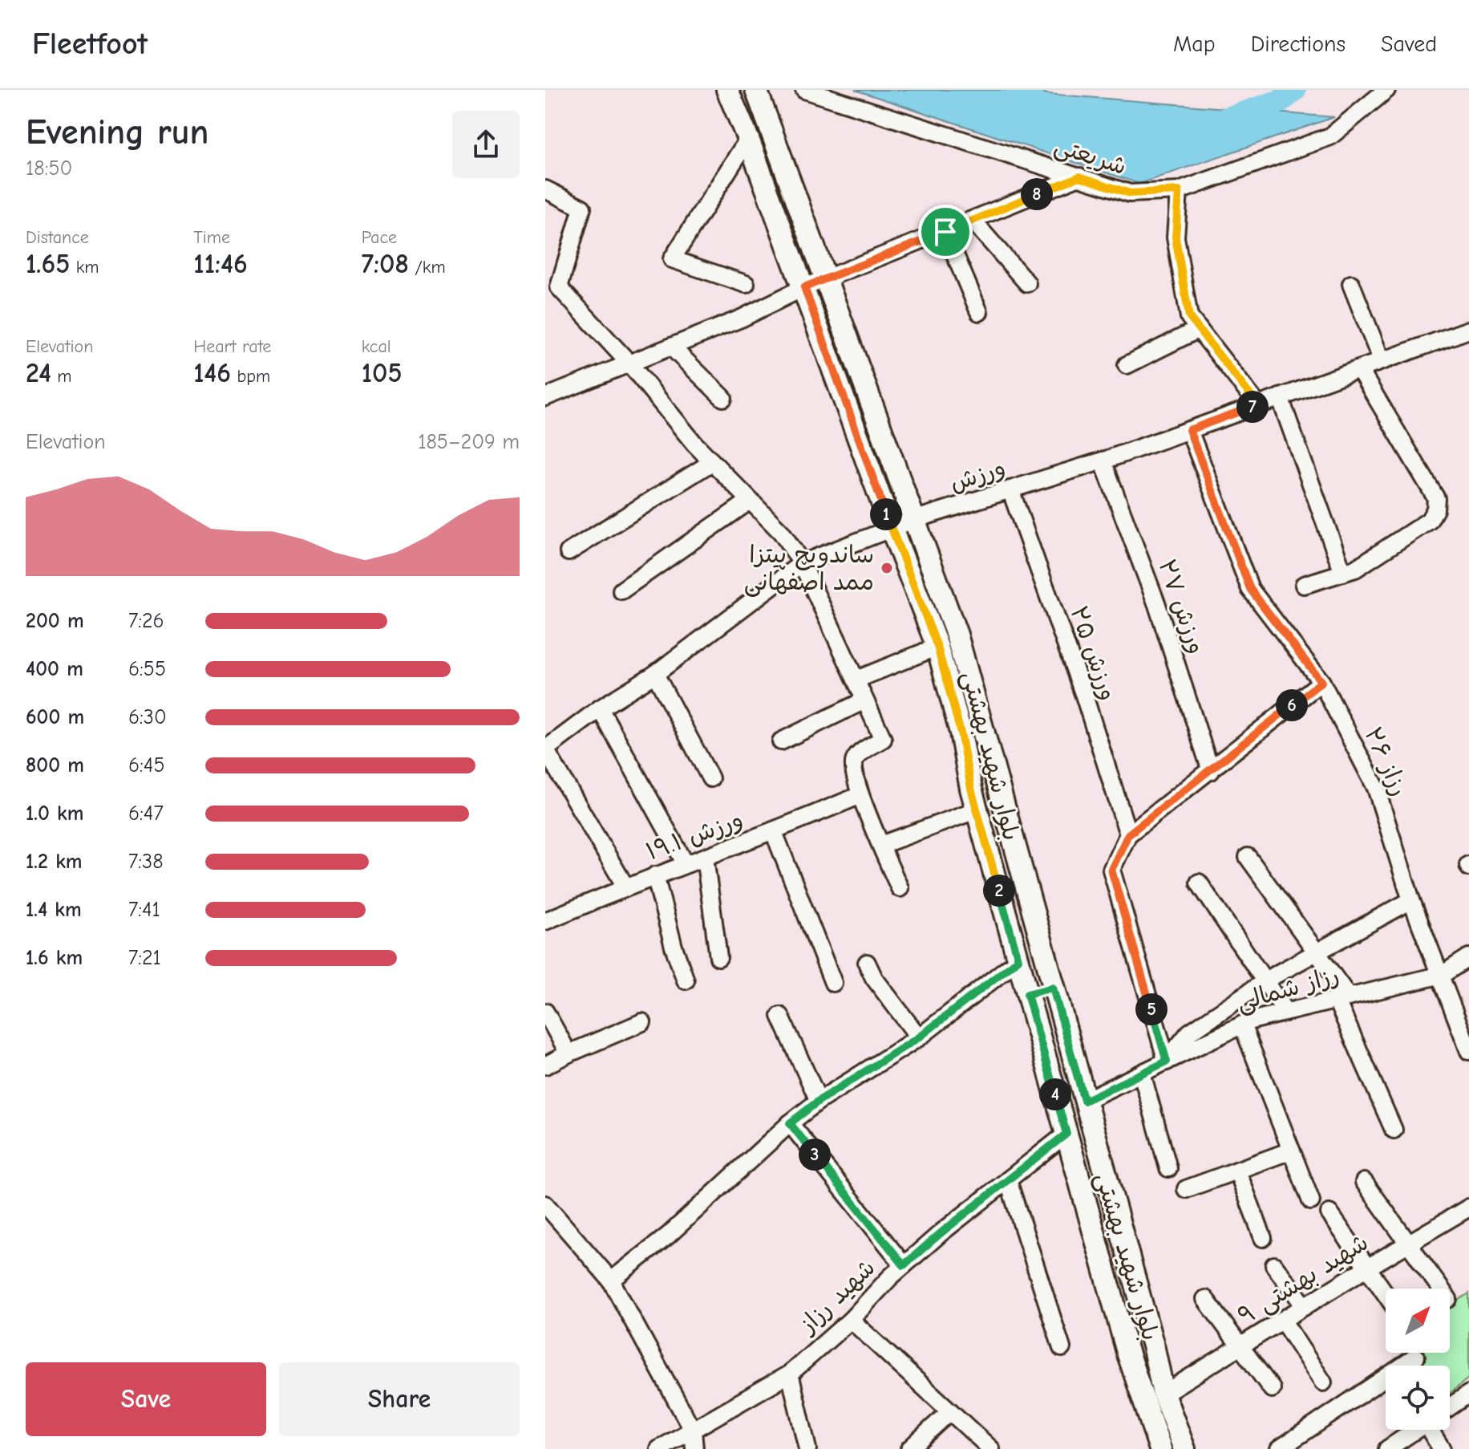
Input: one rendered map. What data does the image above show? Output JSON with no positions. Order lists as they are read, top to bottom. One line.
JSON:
{"streets":{"main road":["بلوار شهید بهشتی"],"street":["شریعتی","ورزش","ورزش ۲۷","ورزش ۲۵","رزاز ۲۶","ورزش ۱۹.۱","رزاز شمالی","شهید بهشتی ۹","شهید رزاز"]},"crossings":[["ورزش","ورزش ۲۷"],["ورزش","ورزش ۲۵"],["ورزش","بلوار شهید بهشتی"],["ورزش","رزاز ۲۶"],["بلوار شهید بهشتی","رزاز شمالی"],["بلوار شهید بهشتی","شهید بهشتی ۹"],["بلوار شهید بهشتی","شهید رزاز"],["رزاز ۲۶","رزاز شمالی"]],"places":["ساندویچ پیتزا ممد اصفهانی"],"north":"top right","page":{"header":"Fleetfoot","nav":["Map","Directions","Saved"],"heading":["Evening run","18:50"],"pins":["8","7","1","6","2","5","4","3"],"stats":[["Distance","1.65 km"],["Time","11:46"],["Pace","7:08 /km"],["Elevation","24 m"],["Heart rate","146 bpm"],["kcal","105"]],"chart":["Elevation","185–209 m"],"list":[{"name":"200 m","note":"7:26"},{"name":"400 m","note":"6:55"},{"name":"600 m","note":"6:30"},{"name":"800 m","note":"6:45"},{"name":"1.0 km","note":"6:47"},{"name":"1.2 km","note":"7:38"},{"name":"1.4 km","note":"7:41"},{"name":"1.6 km","note":"7:21"}],"buttons":["Save","Share"]}}
